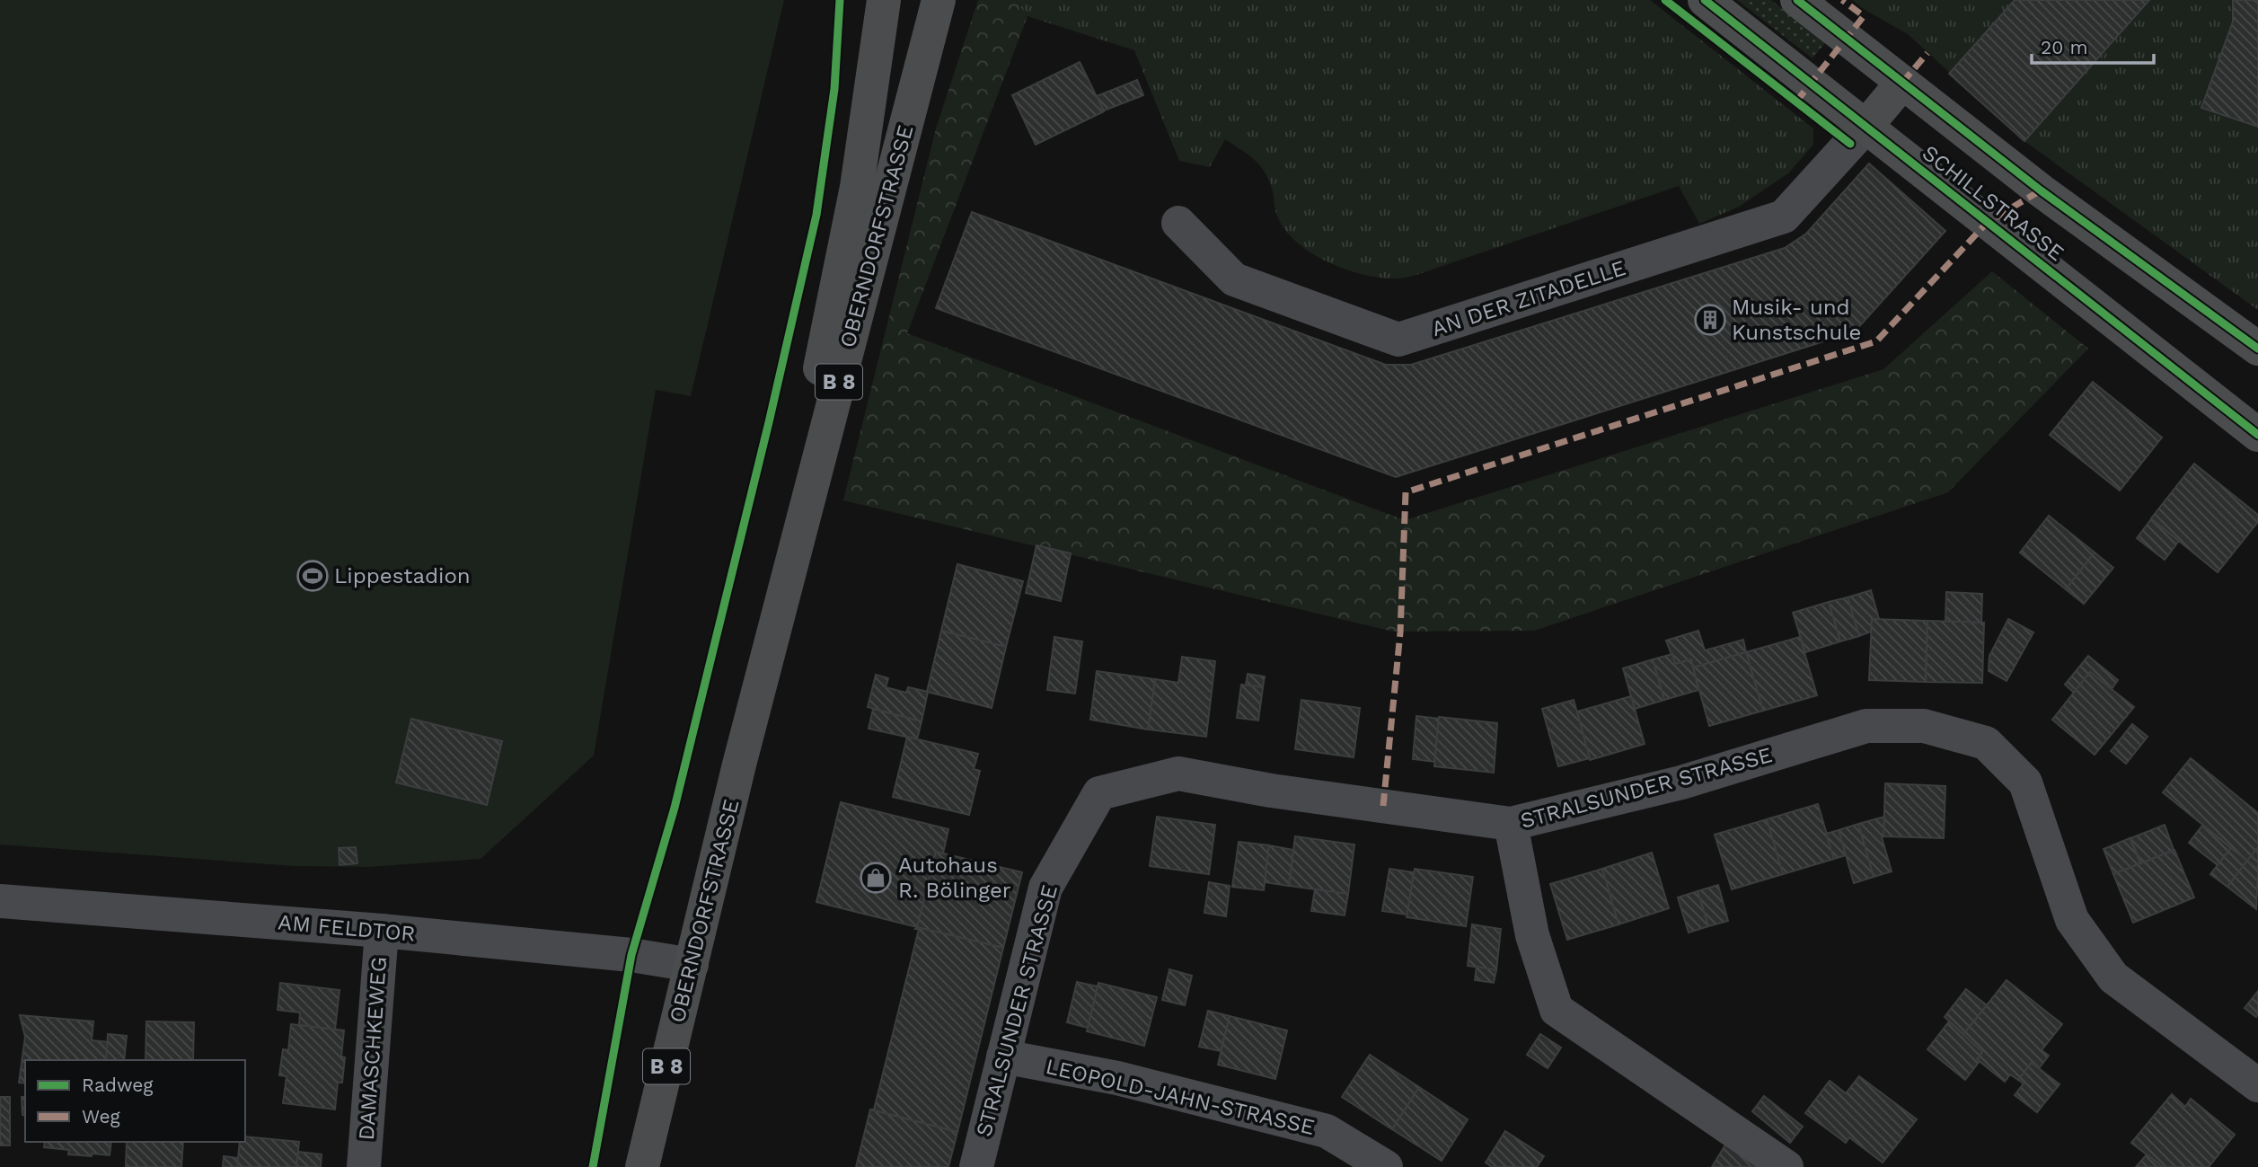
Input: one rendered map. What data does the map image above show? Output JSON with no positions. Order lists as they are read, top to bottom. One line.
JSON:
{"streets":{"main road":["SCHILLSTRASSE","OBERNDORFSTRASSE","B 8"],"street":["AN DER ZITADELLE","STRALSUNDER STRASSE","AM FELDTOR","DAMASCHKEWEG","LEOPOLD-JAHN-STRASSE"]},"crossings":[["SCHILLSTRASSE","AN DER ZITADELLE"],["OBERNDORFSTRASSE","AM FELDTOR"],["STRALSUNDER STRASSE","LEOPOLD-JAHN-STRASSE"],["AM FELDTOR","DAMASCHKEWEG"]],"places":{"building":["Musik- und Kunstschule"],"sports":["Lippestadion"],"shop":["Autohaus R. Bölinger"]},"legend":["Radweg","Weg"],"scale_bar":"20 m"}
